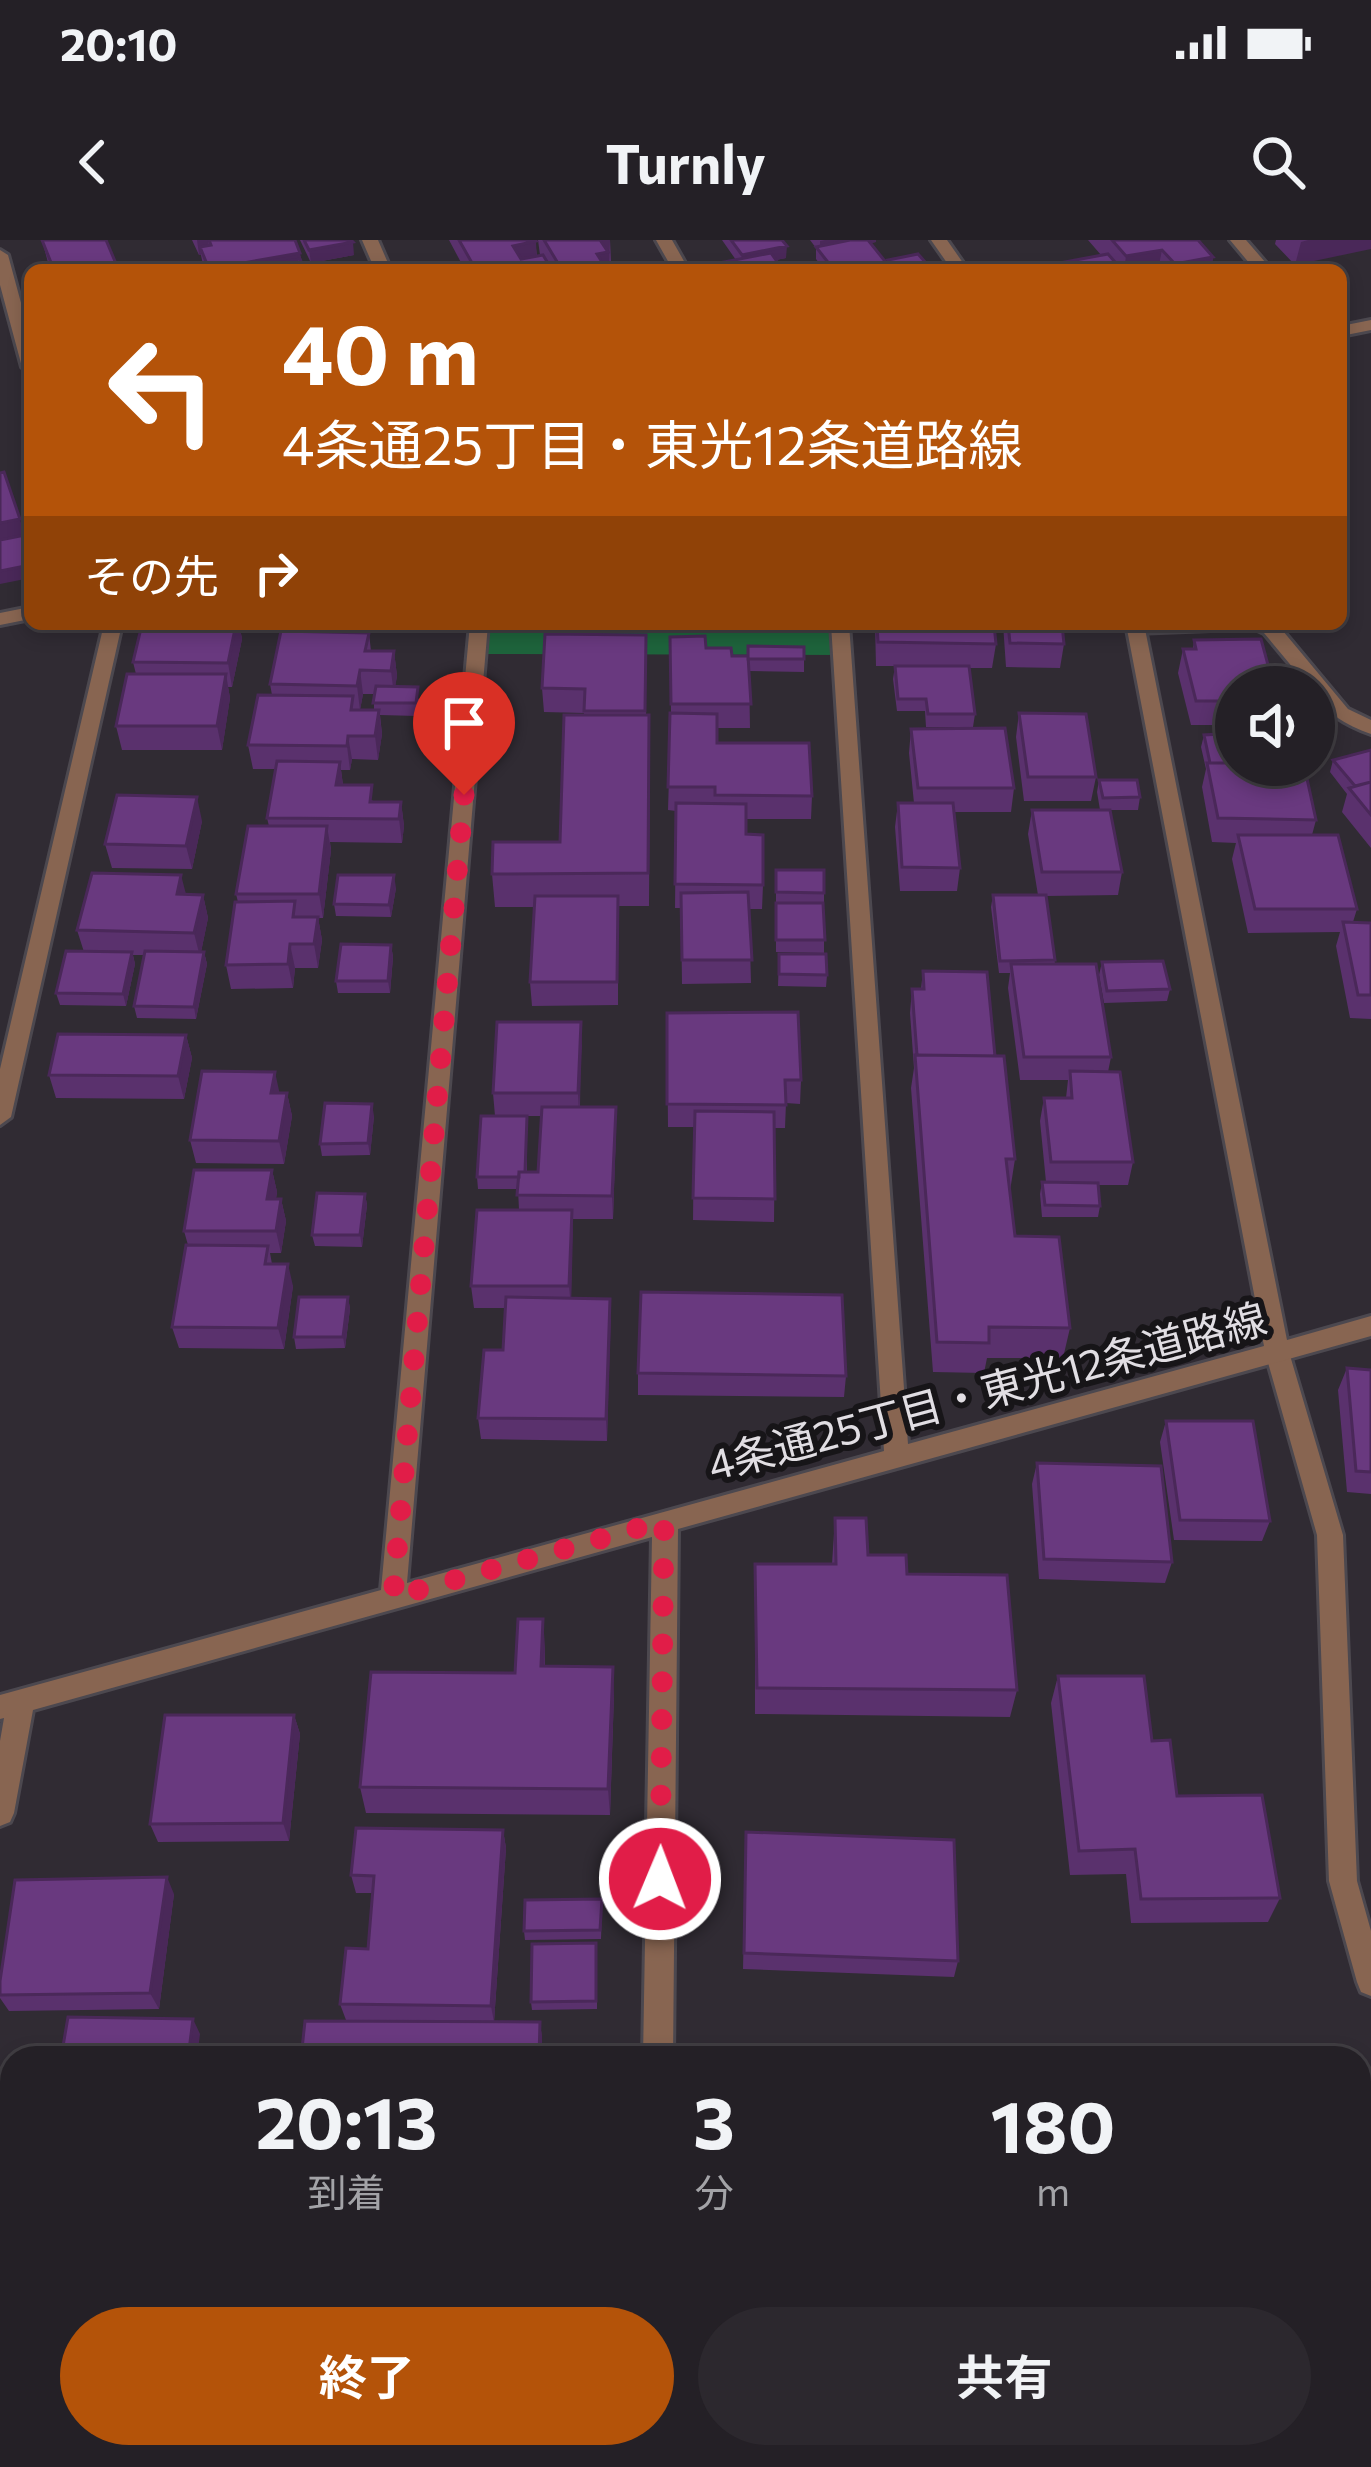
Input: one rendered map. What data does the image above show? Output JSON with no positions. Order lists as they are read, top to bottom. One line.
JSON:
{"streets":{"street":["4条通25丁目・東光12条道路線"]},"page":{"status":"20:10","header":"Turnly","turn":["40 m","4条通25丁目・東光12条道路線"],"then":"その先","eta":["20:13","到着","3","分","180","m"],"buttons":["終了","共有"]}}
